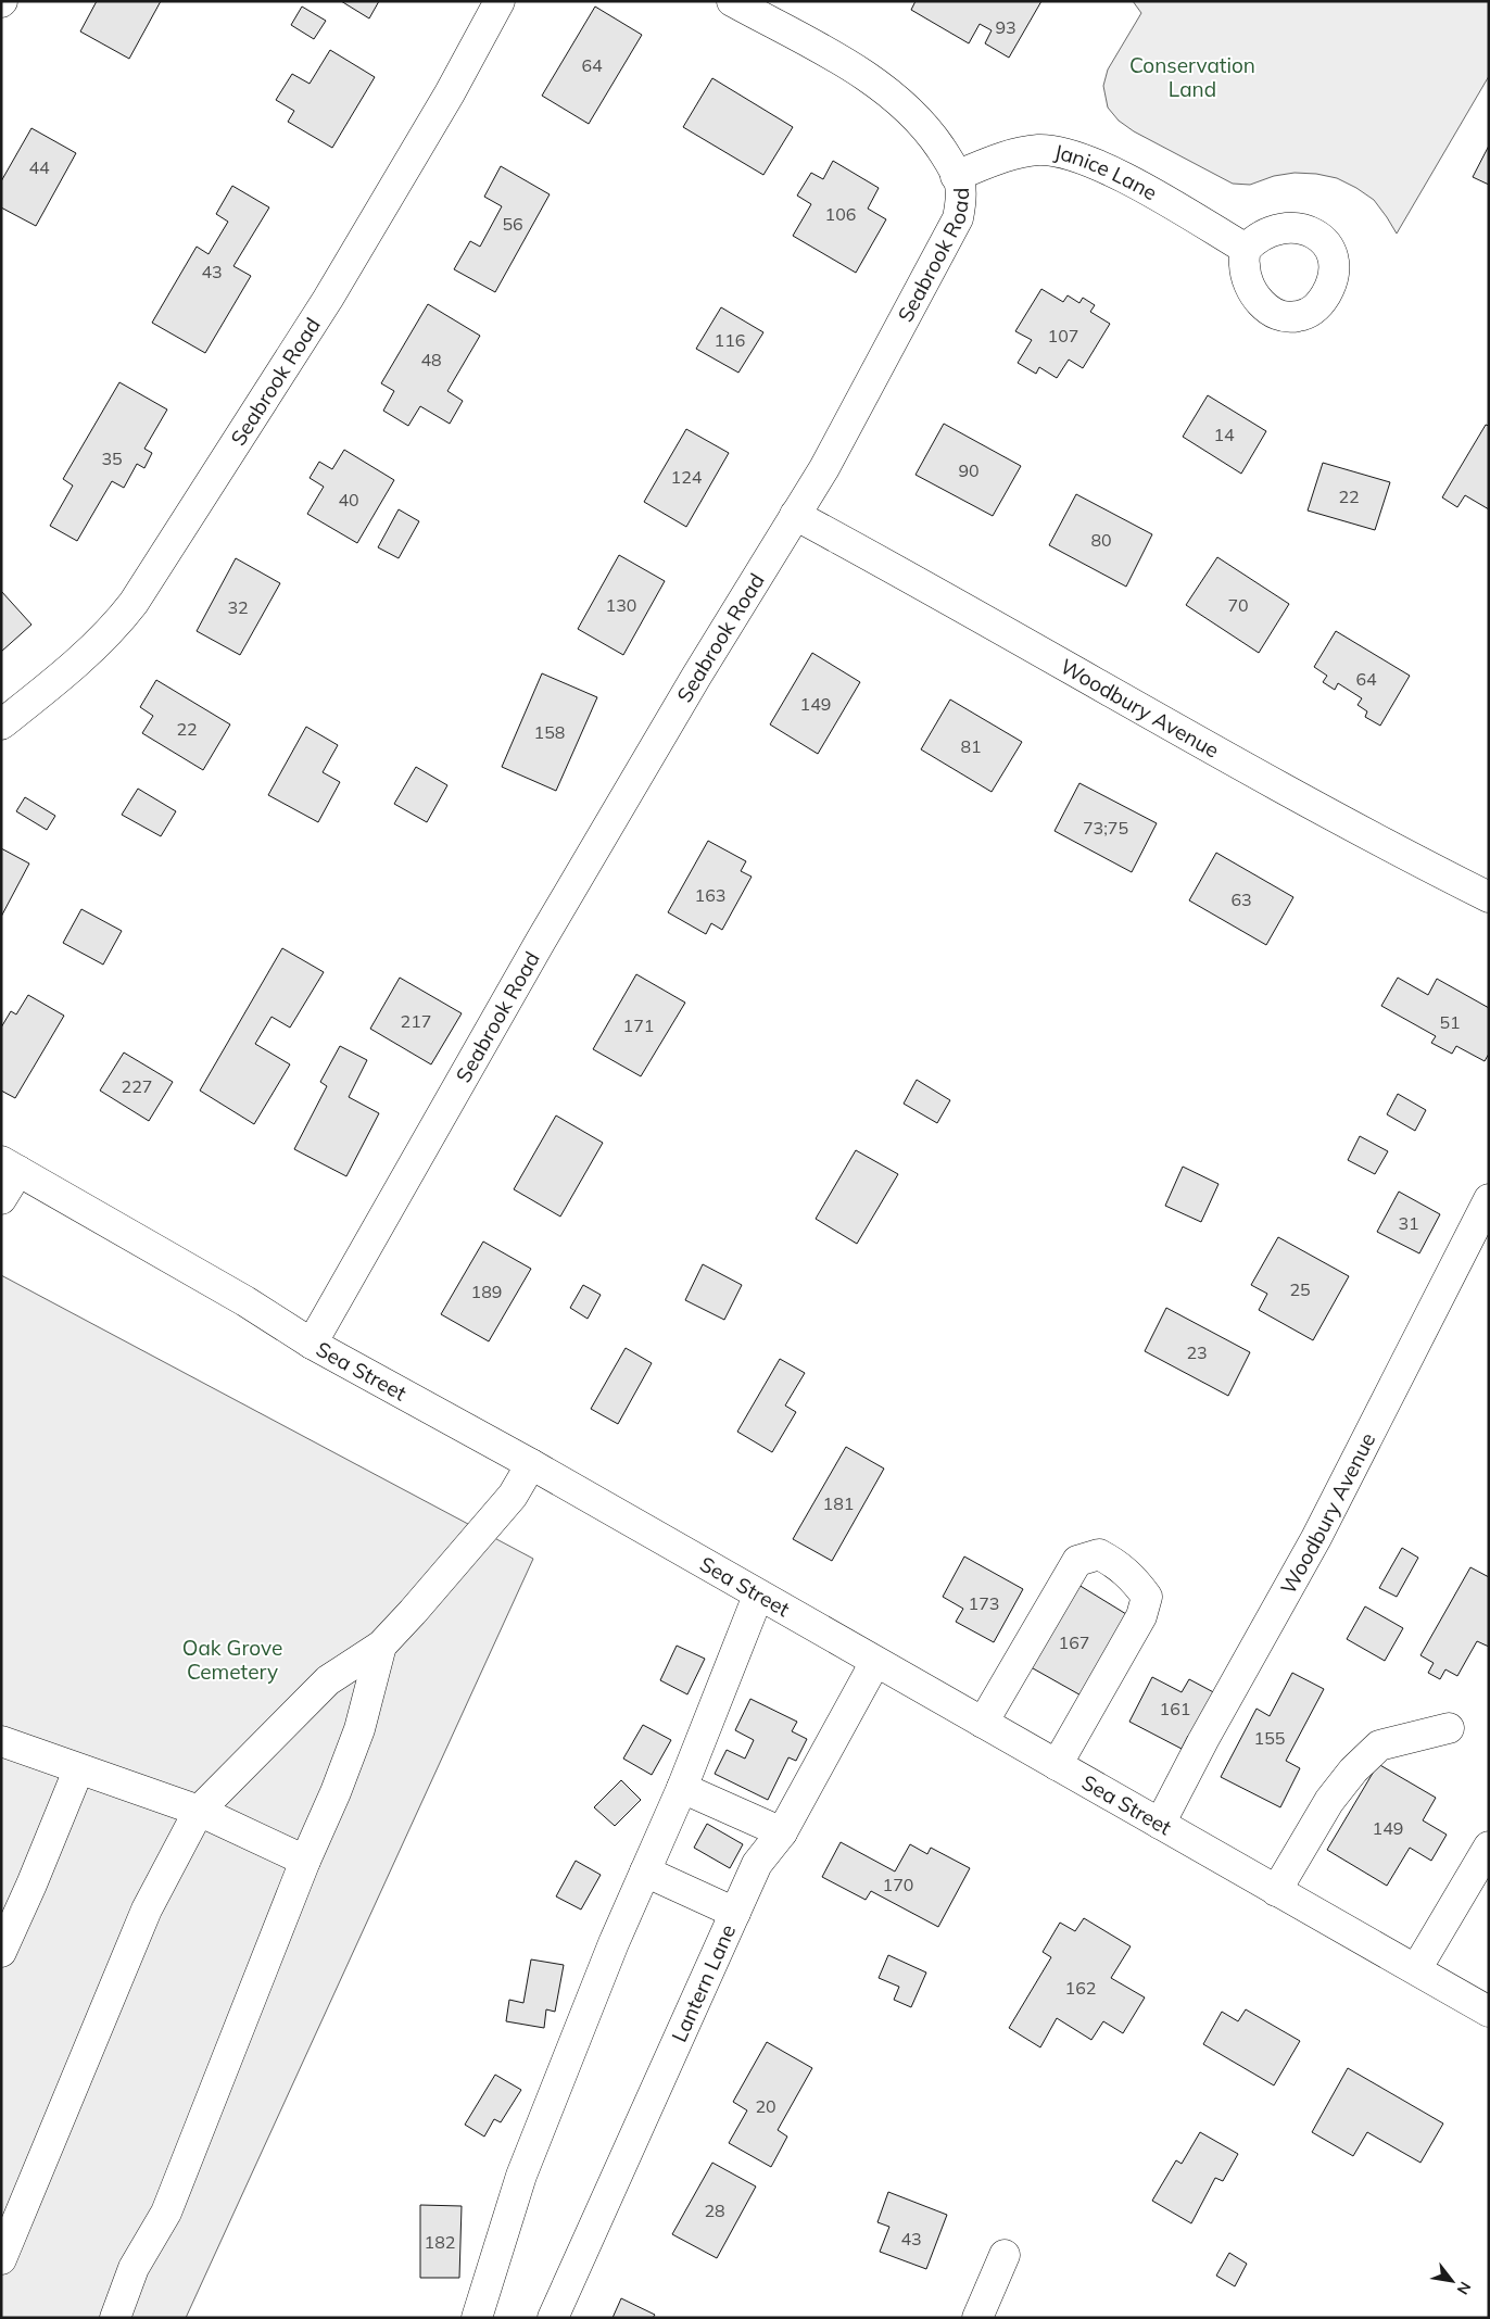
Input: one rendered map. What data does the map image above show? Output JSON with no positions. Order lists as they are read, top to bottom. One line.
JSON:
{"streets":{"street":["Janice Lane","Seabrook Road","Woodbury Avenue","Sea Street","Lantern Lane"]},"crossings":[["Janice Lane","Seabrook Road"],["Seabrook Road","Woodbury Avenue"],["Seabrook Road","Sea Street"],["Woodbury Avenue","Sea Street"],["Sea Street","Lantern Lane"]],"parks":["Conservation Land","Oak Grove Cemetery"],"house_numbers":["93","64","44","106","56","43","107","116","48","14","35","90","124","22","40","80","130","70","32","64","149","22","158","81","73;75","163","63","217","51","171","227","31","25","189","23","181","173","167","161","155","149","170","162","20","28","43","182"],"north":"bottom right"}
